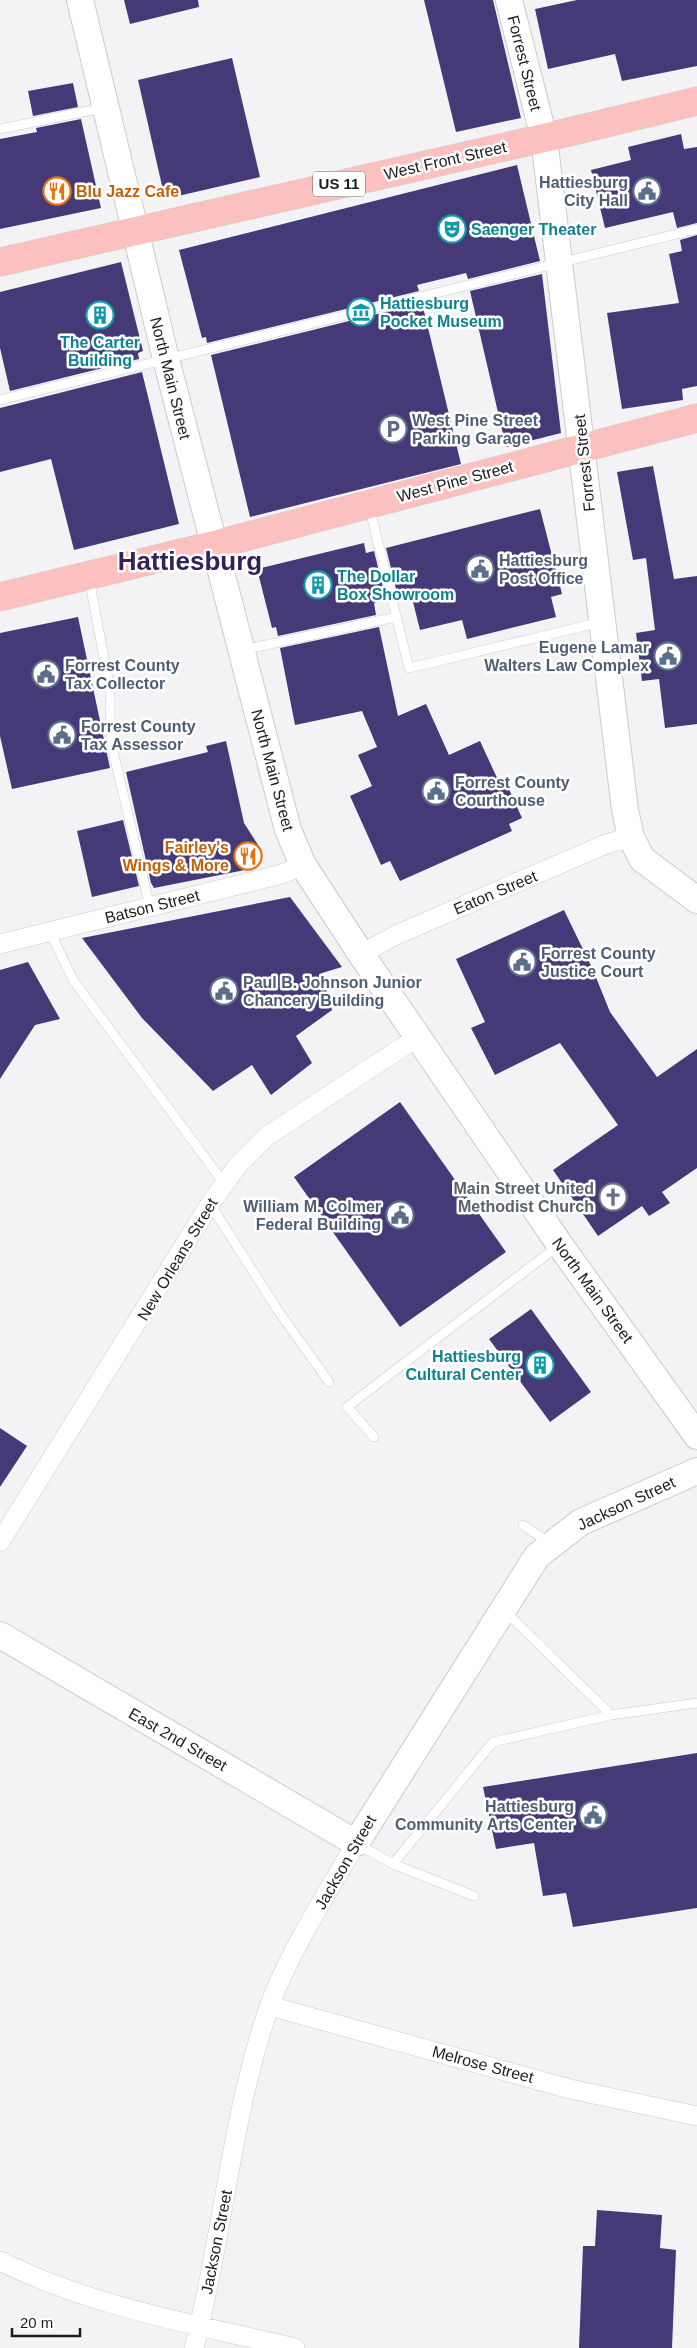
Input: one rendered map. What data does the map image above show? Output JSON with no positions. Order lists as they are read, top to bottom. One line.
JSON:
{"streets":{"main road":["West Front Street","US 11","West Pine Street"],"street":["Forrest Street","North Main Street","Eaton Street","Batson Street","New Orleans Street","Jackson Street","East 2nd Street","Melrose Street"]},"crossings":[["Forrest Street","West Front Street"],["Forrest Street","West Pine Street"],["Forrest Street","Eaton Street"],["West Front Street","US 11"],["West Front Street","North Main Street"],["US 11","North Main Street"],["North Main Street","West Pine Street"],["North Main Street","Eaton Street"],["North Main Street","Batson Street"],["North Main Street","New Orleans Street"],["Jackson Street","East 2nd Street"],["Jackson Street","Melrose Street"]],"districts":["Hattiesburg"],"places":{"restaurant":["Blu Jazz Cafe","Fairley's Wings & More"],"public building":["Hattiesburg City Hall","Hattiesburg Post Office","Eugene Lamar Walters Law Complex","Forrest County Tax Collector","Forrest County Tax Assessor","Forrest County Courthouse","Forrest County Justice Court","Paul B. Johnson Junior Chancery Building","William M. Colmer Federal Building","Hattiesburg Community Arts Center"],"theatre":["Saenger Theater"],"museum":["Hattiesburg Pocket Museum"],"building":["The Carter Building","The Dollar Box Showroom","Hattiesburg Cultural Center"],"parking":["West Pine Street Parking Garage"],"church":["Main Street United Methodist Church"]},"scale_bar":"20 m"}
